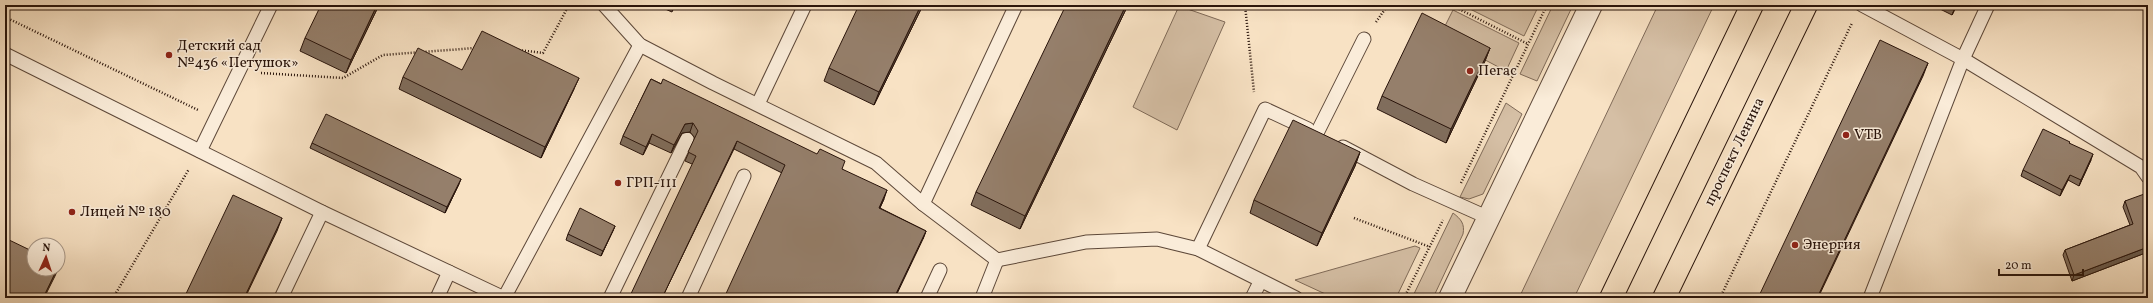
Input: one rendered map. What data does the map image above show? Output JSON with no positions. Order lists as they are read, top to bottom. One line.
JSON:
{"streets":{"main road":["проспект Ленина"]},"places":["Детский сад №436 «Петушок»","Пегас","VTB","ГРП-111","Лицей № 180","Энергия"],"scale_bar":"20 m","north":"top"}
